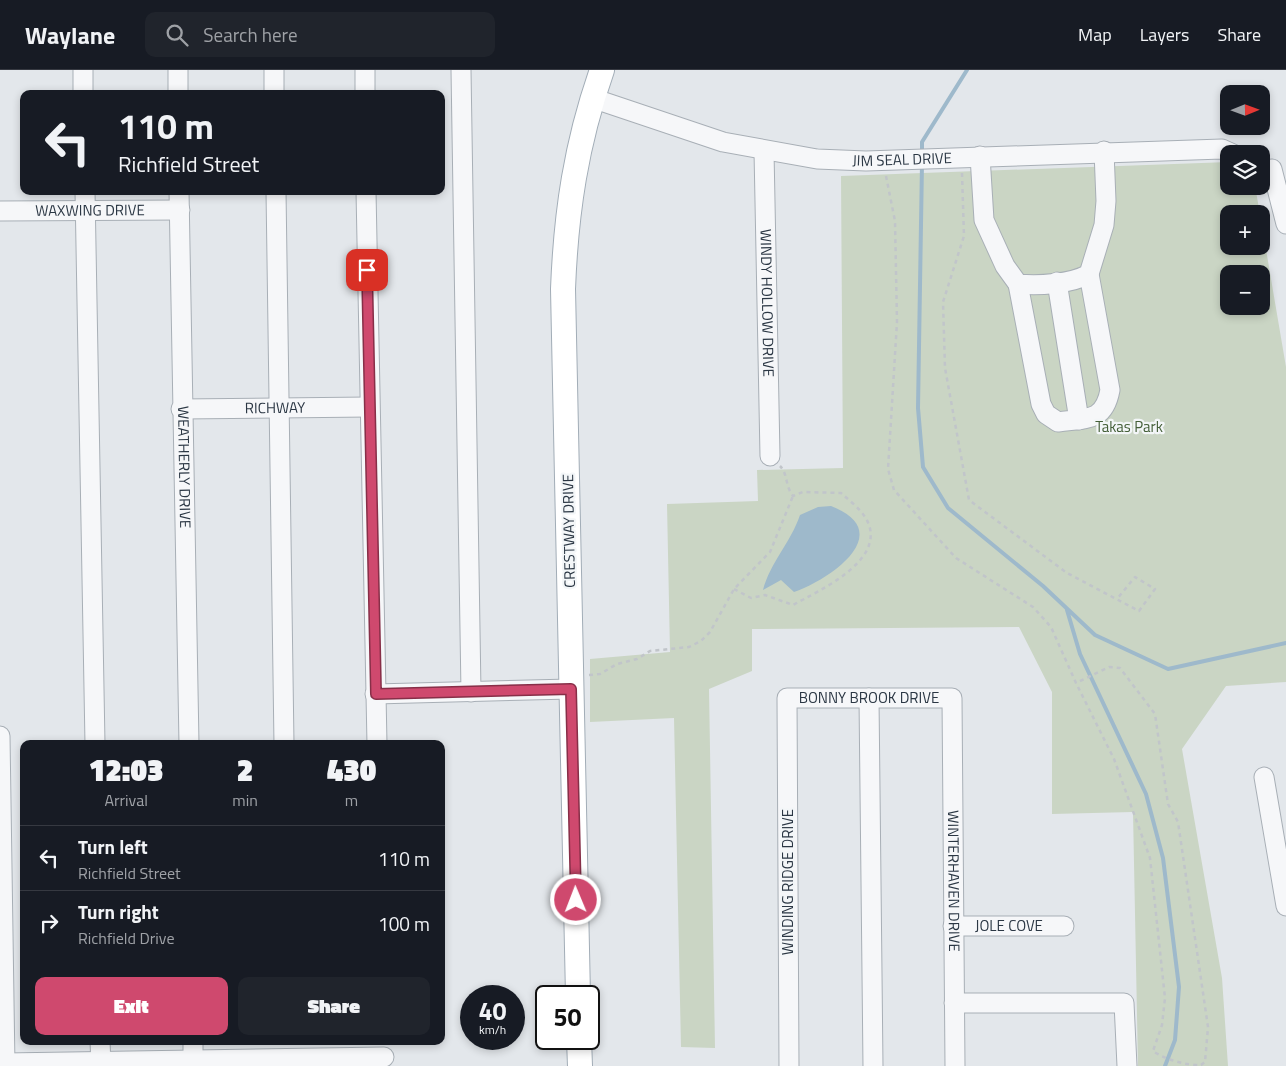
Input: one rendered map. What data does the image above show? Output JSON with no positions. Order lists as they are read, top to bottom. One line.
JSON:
{"streets":{"main road":["CRESTWAY DRIVE"],"street":["JIM SEAL DRIVE","WAXWING DRIVE","WINDY HOLLOW DRIVE","RICHWAY","WEATHERLY DRIVE","BONNY BROOK DRIVE","WINDING RIDGE DRIVE","WINTERHAVEN DRIVE","JOLE COVE"]},"crossings":[["JIM SEAL DRIVE","WINDY HOLLOW DRIVE"],["JIM SEAL DRIVE","CRESTWAY DRIVE"],["WAXWING DRIVE","WEATHERLY DRIVE"],["RICHWAY","WEATHERLY DRIVE"],["BONNY BROOK DRIVE","WINDING RIDGE DRIVE"],["BONNY BROOK DRIVE","WINTERHAVEN DRIVE"],["WINTERHAVEN DRIVE","JOLE COVE"]],"parks":["Takas Park"],"north":"right","page":{"header":"Waylane","search":"Search here","nav":["Map","Layers","Share"],"map_buttons":["+","−"],"turn":["110 m","Richfield Street"],"eta":["12:03","Arrival","2","min","430","m"],"list":[{"name":"Turn left","note":"Richfield Street","value":"110 m"},{"name":"Turn right","note":"Richfield Drive","value":"100 m"}],"buttons":["Exit","Share"],"speed":"40 km/h","limit":"50"}}
